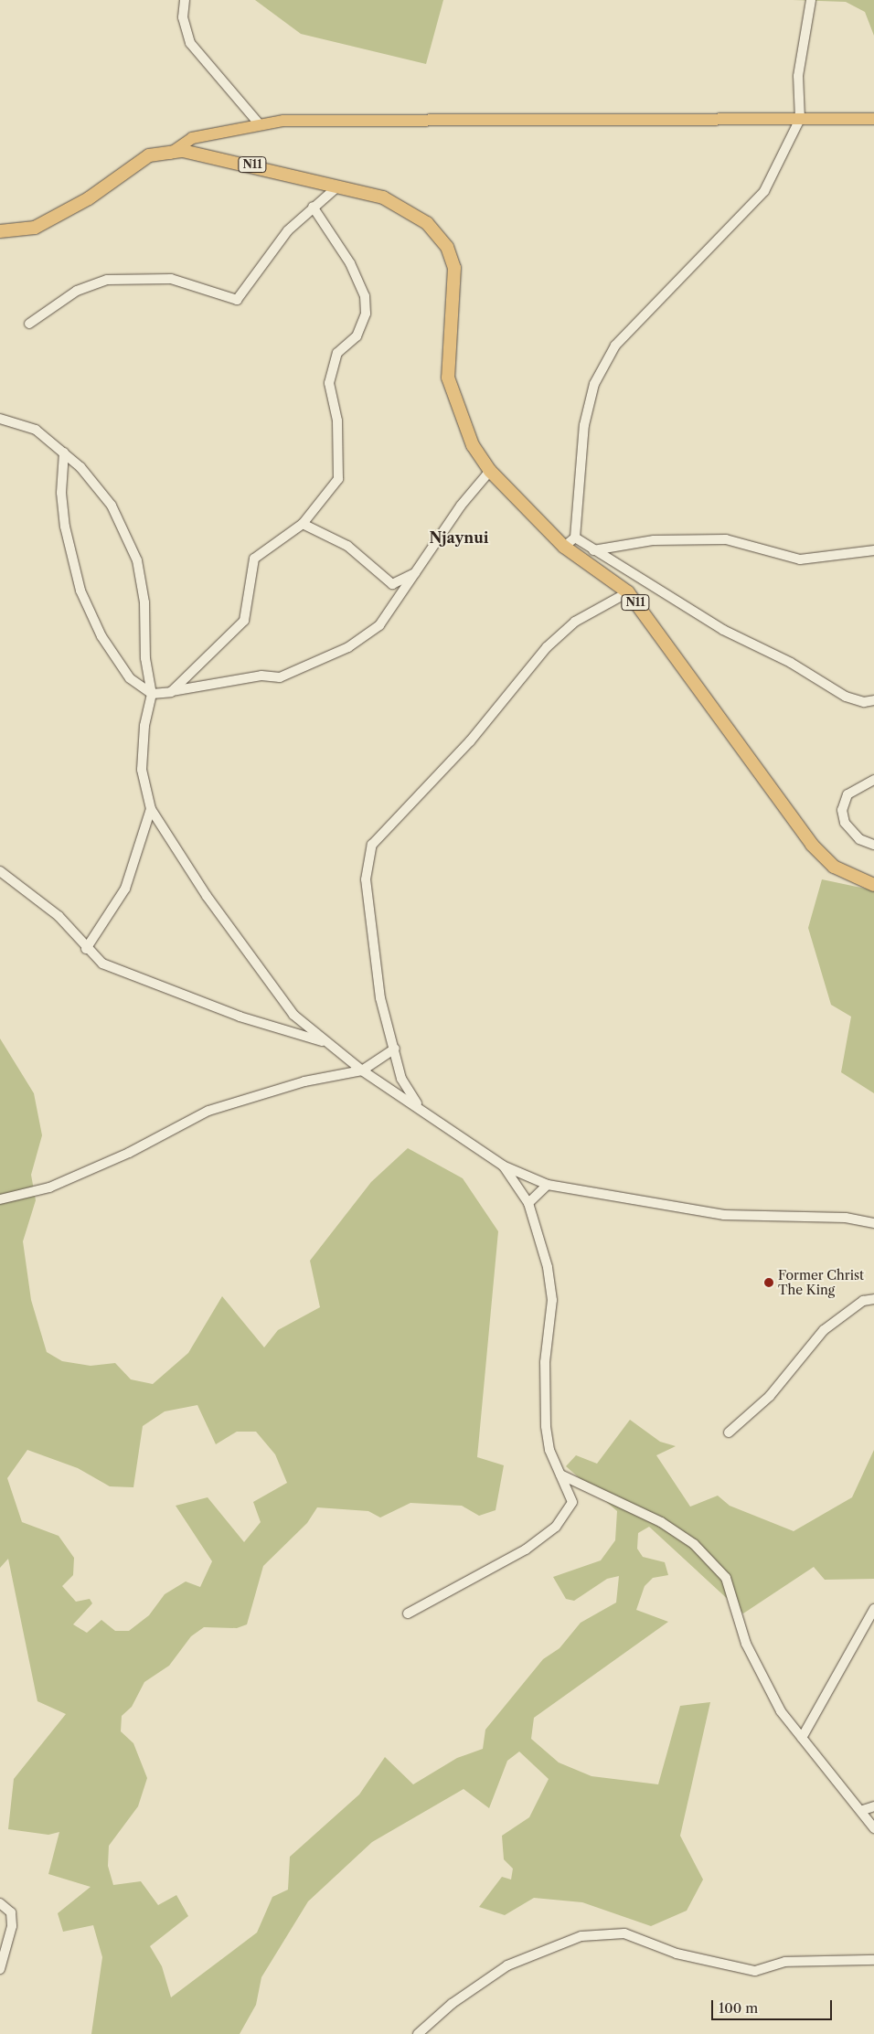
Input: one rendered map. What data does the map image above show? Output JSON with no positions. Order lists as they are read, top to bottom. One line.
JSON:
{"streets":{"highway":["N11"]},"districts":["Njaynui"],"places":["Former Christ The King"],"scale_bar":"100 m"}
